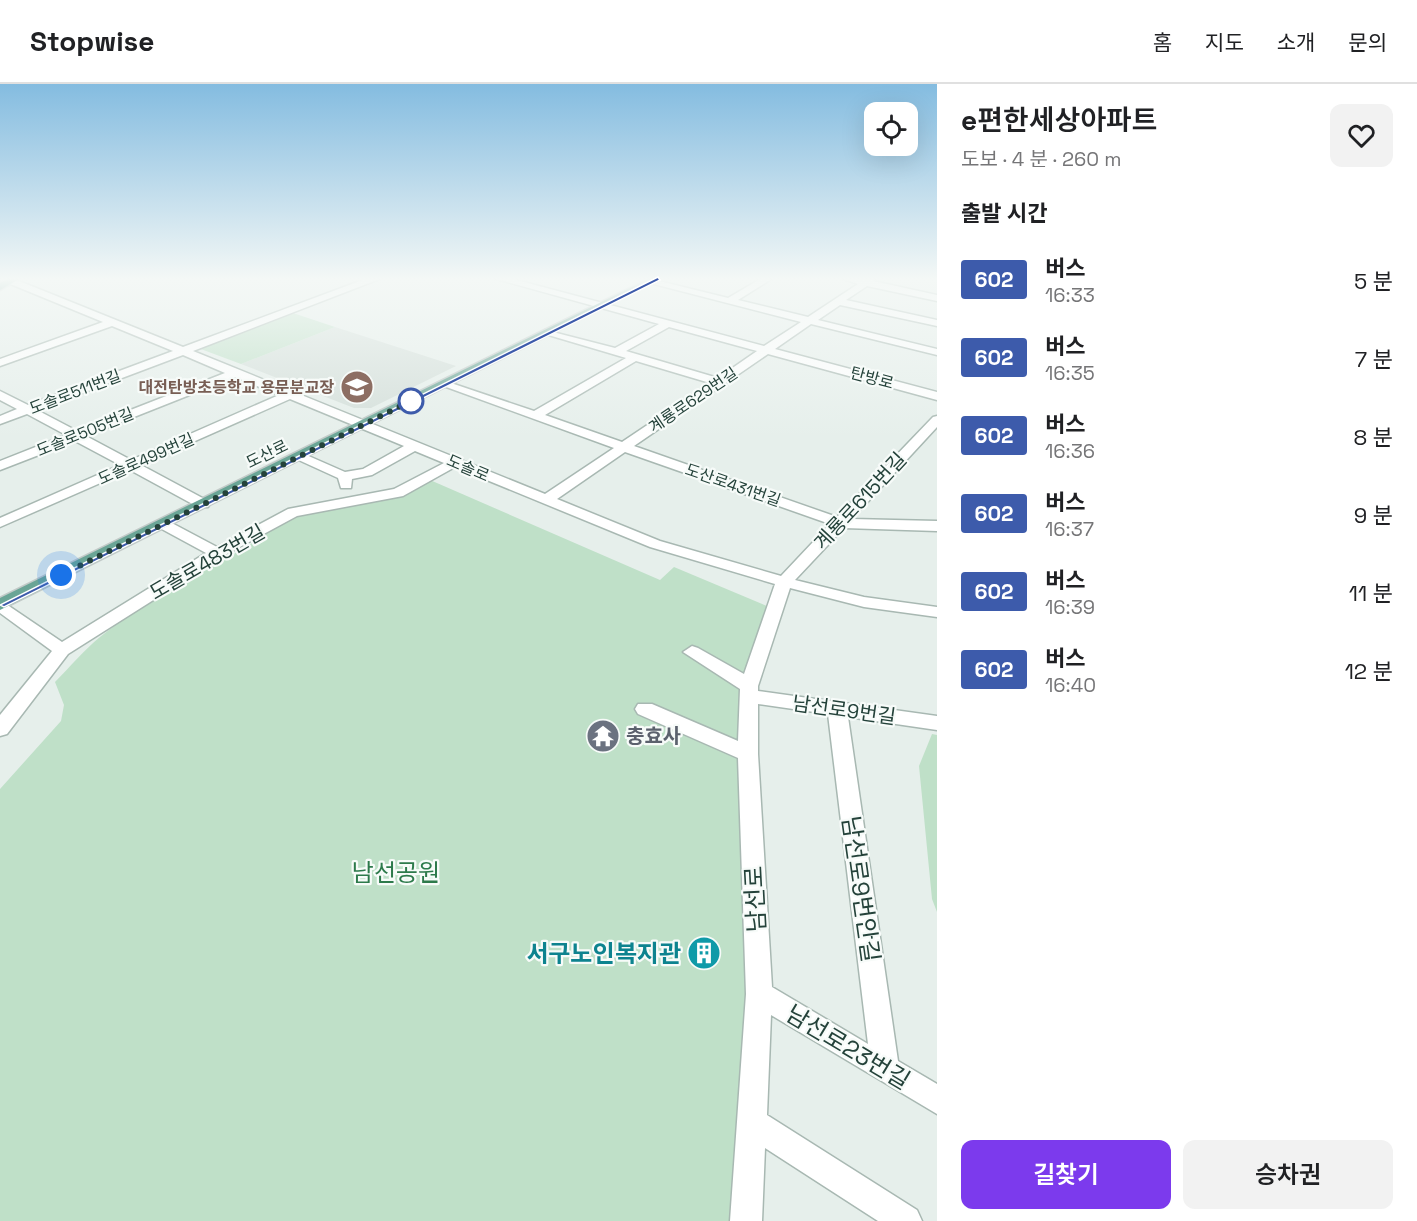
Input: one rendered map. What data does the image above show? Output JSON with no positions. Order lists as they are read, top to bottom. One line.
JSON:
{"streets":{"main road":["도산로"],"street":["탄방로","도솔로511번길","계룡로629번길","도솔로505번길","도솔로499번길","도솔로","도산로431번길","계룡로615번길","도솔로483번길","남선로9번길","남선로9번안길","남선로","남선로23번길"]},"crossings":[["탄방로","계룡로629번길"],["도솔로511번길","도솔로"],["계룡로629번길","도솔로"],["계룡로629번길","도산로431번길"],["도솔로505번길","도솔로"],["도산로","도솔로"],["도산로","도산로431번길"],["도솔로499번길","도솔로"],["도솔로","계룡로615번길"],["도솔로","도솔로483번길"],["도솔로","남선로"],["도산로431번길","계룡로615번길"],["계룡로615번길","남선로"],["남선로9번길","남선로9번안길"],["남선로9번길","남선로"],["남선로9번안길","남선로23번길"],["남선로","남선로23번길"]],"parks":["남선공원"],"places":{"school or university":["대전탄방초등학교 용문분교장"],"temple":["충효사"],"building":["서구노인복지관"]},"lines":["bus line 602"],"page":{"header":"Stopwise","nav":["홈","지도","소개","문의"],"heading":[["e편한세상아파트","도보 · 4 분 · 260 m"],"출발 시간"],"list":[{"mark":"602","name":"버스","note":"16:33","value":"5 분"},{"mark":"602","name":"버스","note":"16:35","value":"7 분"},{"mark":"602","name":"버스","note":"16:36","value":"8 분"},{"mark":"602","name":"버스","note":"16:37","value":"9 분"},{"mark":"602","name":"버스","note":"16:39","value":"11 분"},{"mark":"602","name":"버스","note":"16:40","value":"12 분"}],"buttons":["길찾기","승차권"]}}
